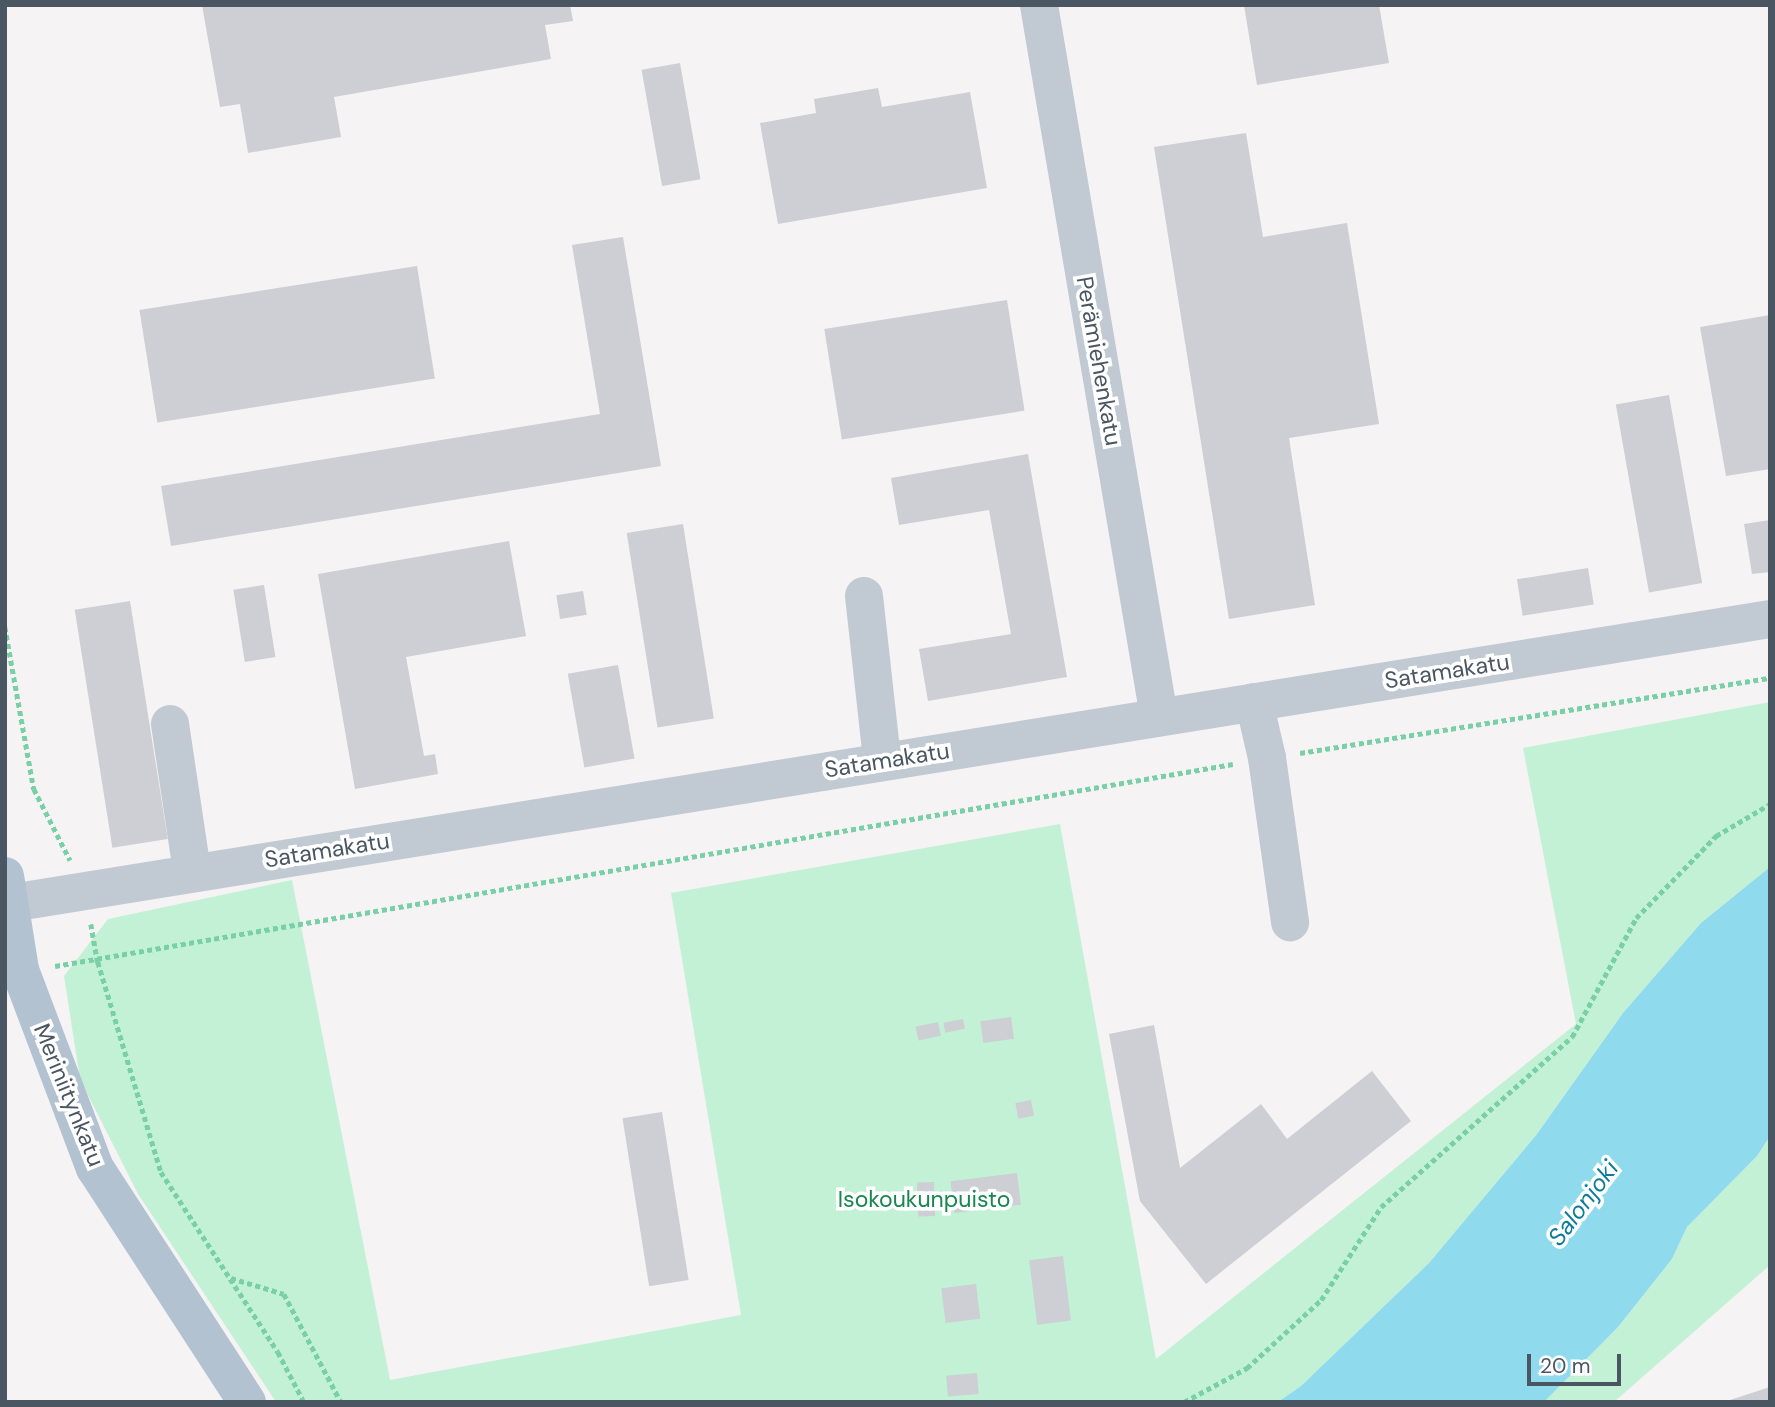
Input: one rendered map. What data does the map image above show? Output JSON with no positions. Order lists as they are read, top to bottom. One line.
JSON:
{"streets":{"main road":["Meriniitynkatu"],"street":["Perämiehenkatu","Satamakatu"]},"crossings":[["Perämiehenkatu","Satamakatu"],["Satamakatu","Meriniitynkatu"]],"water":["Salonjoki"],"parks":["Isokoukunpuisto"],"scale_bar":"20 m"}
